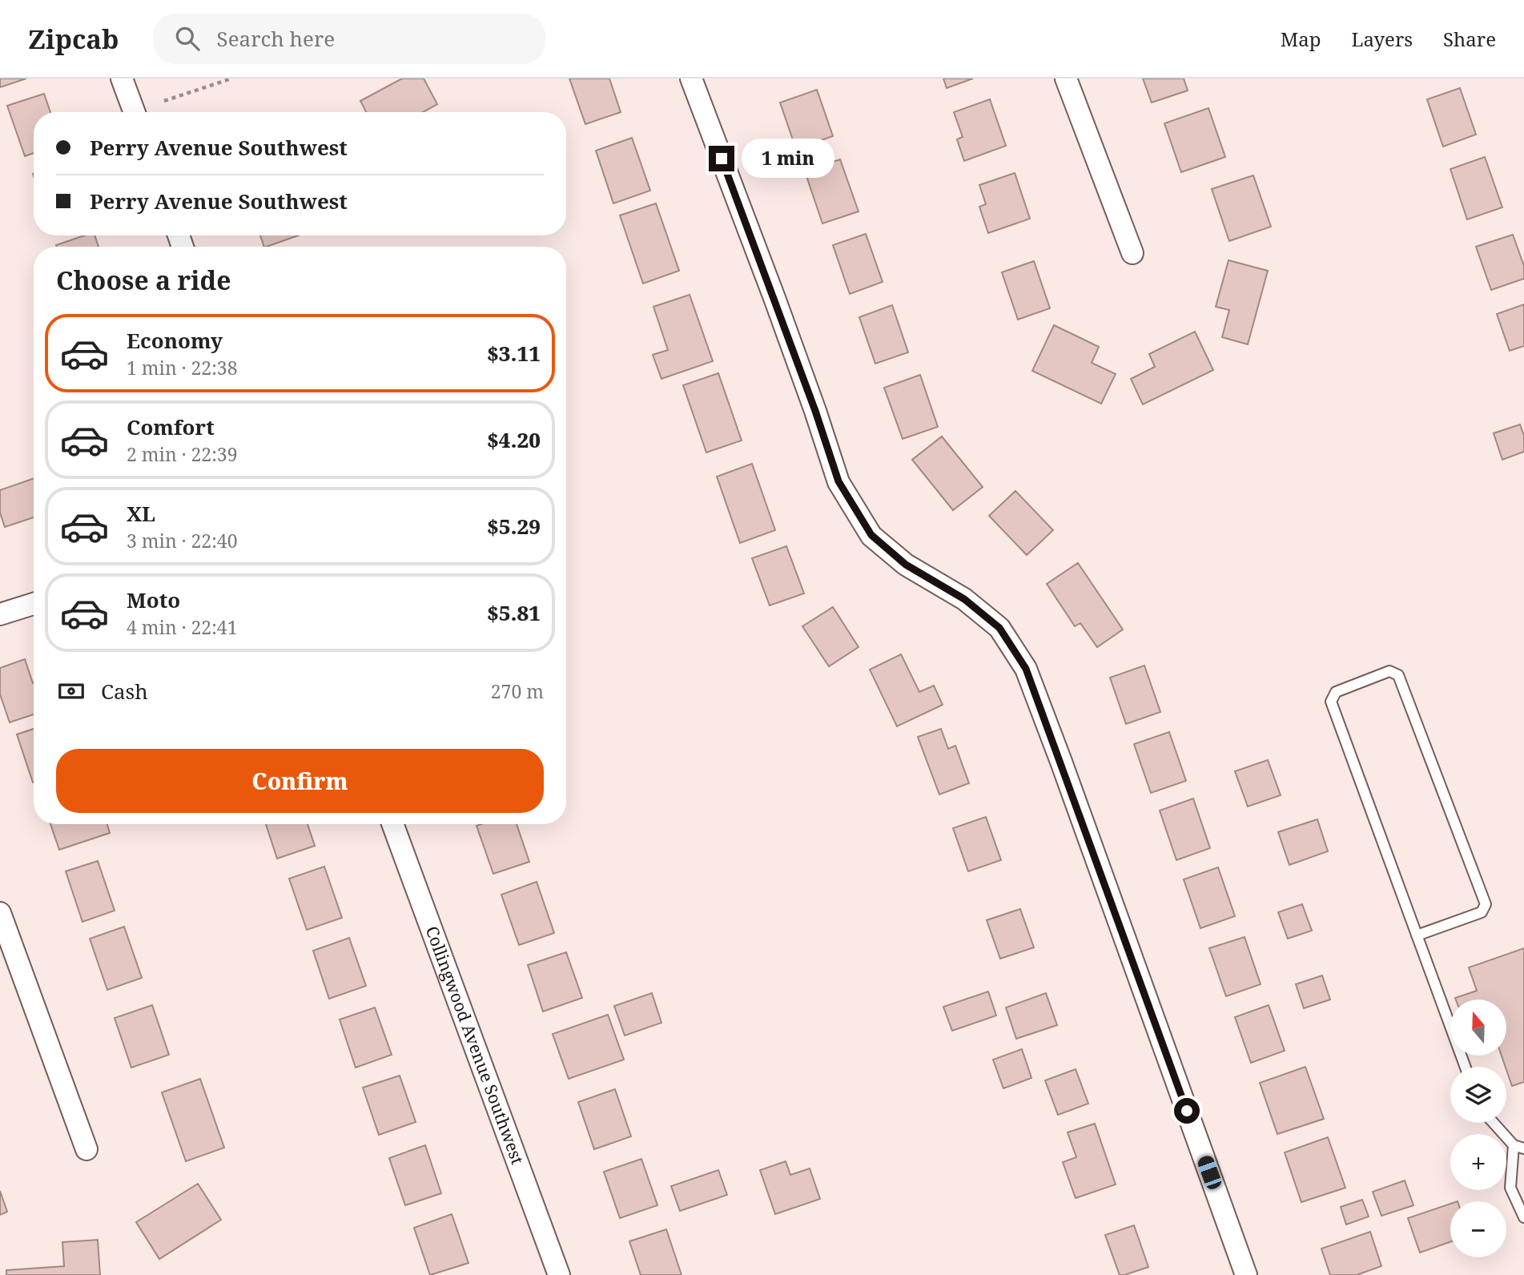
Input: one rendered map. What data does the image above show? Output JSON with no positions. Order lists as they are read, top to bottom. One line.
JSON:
{"streets":{"street":["Collingwood Avenue Southwest"]},"north":"top","page":{"header":"Zipcab","search":"Search here","nav":["Map","Layers","Share"],"banner":["Perry Avenue Southwest","Perry Avenue Southwest"],"bubble":"1 min","heading":"Choose a ride","list":[{"name":"Economy","note":"1 min · 22:38","value":"$3.11"},{"name":"Comfort","note":"2 min · 22:39","value":"$4.20"},{"name":"XL","note":"3 min · 22:40","value":"$5.29"},{"name":"Moto","note":"4 min · 22:41","value":"$5.81"}],"pay":["Cash","270 m"],"buttons":"Confirm","map_buttons":["+","−"]}}
